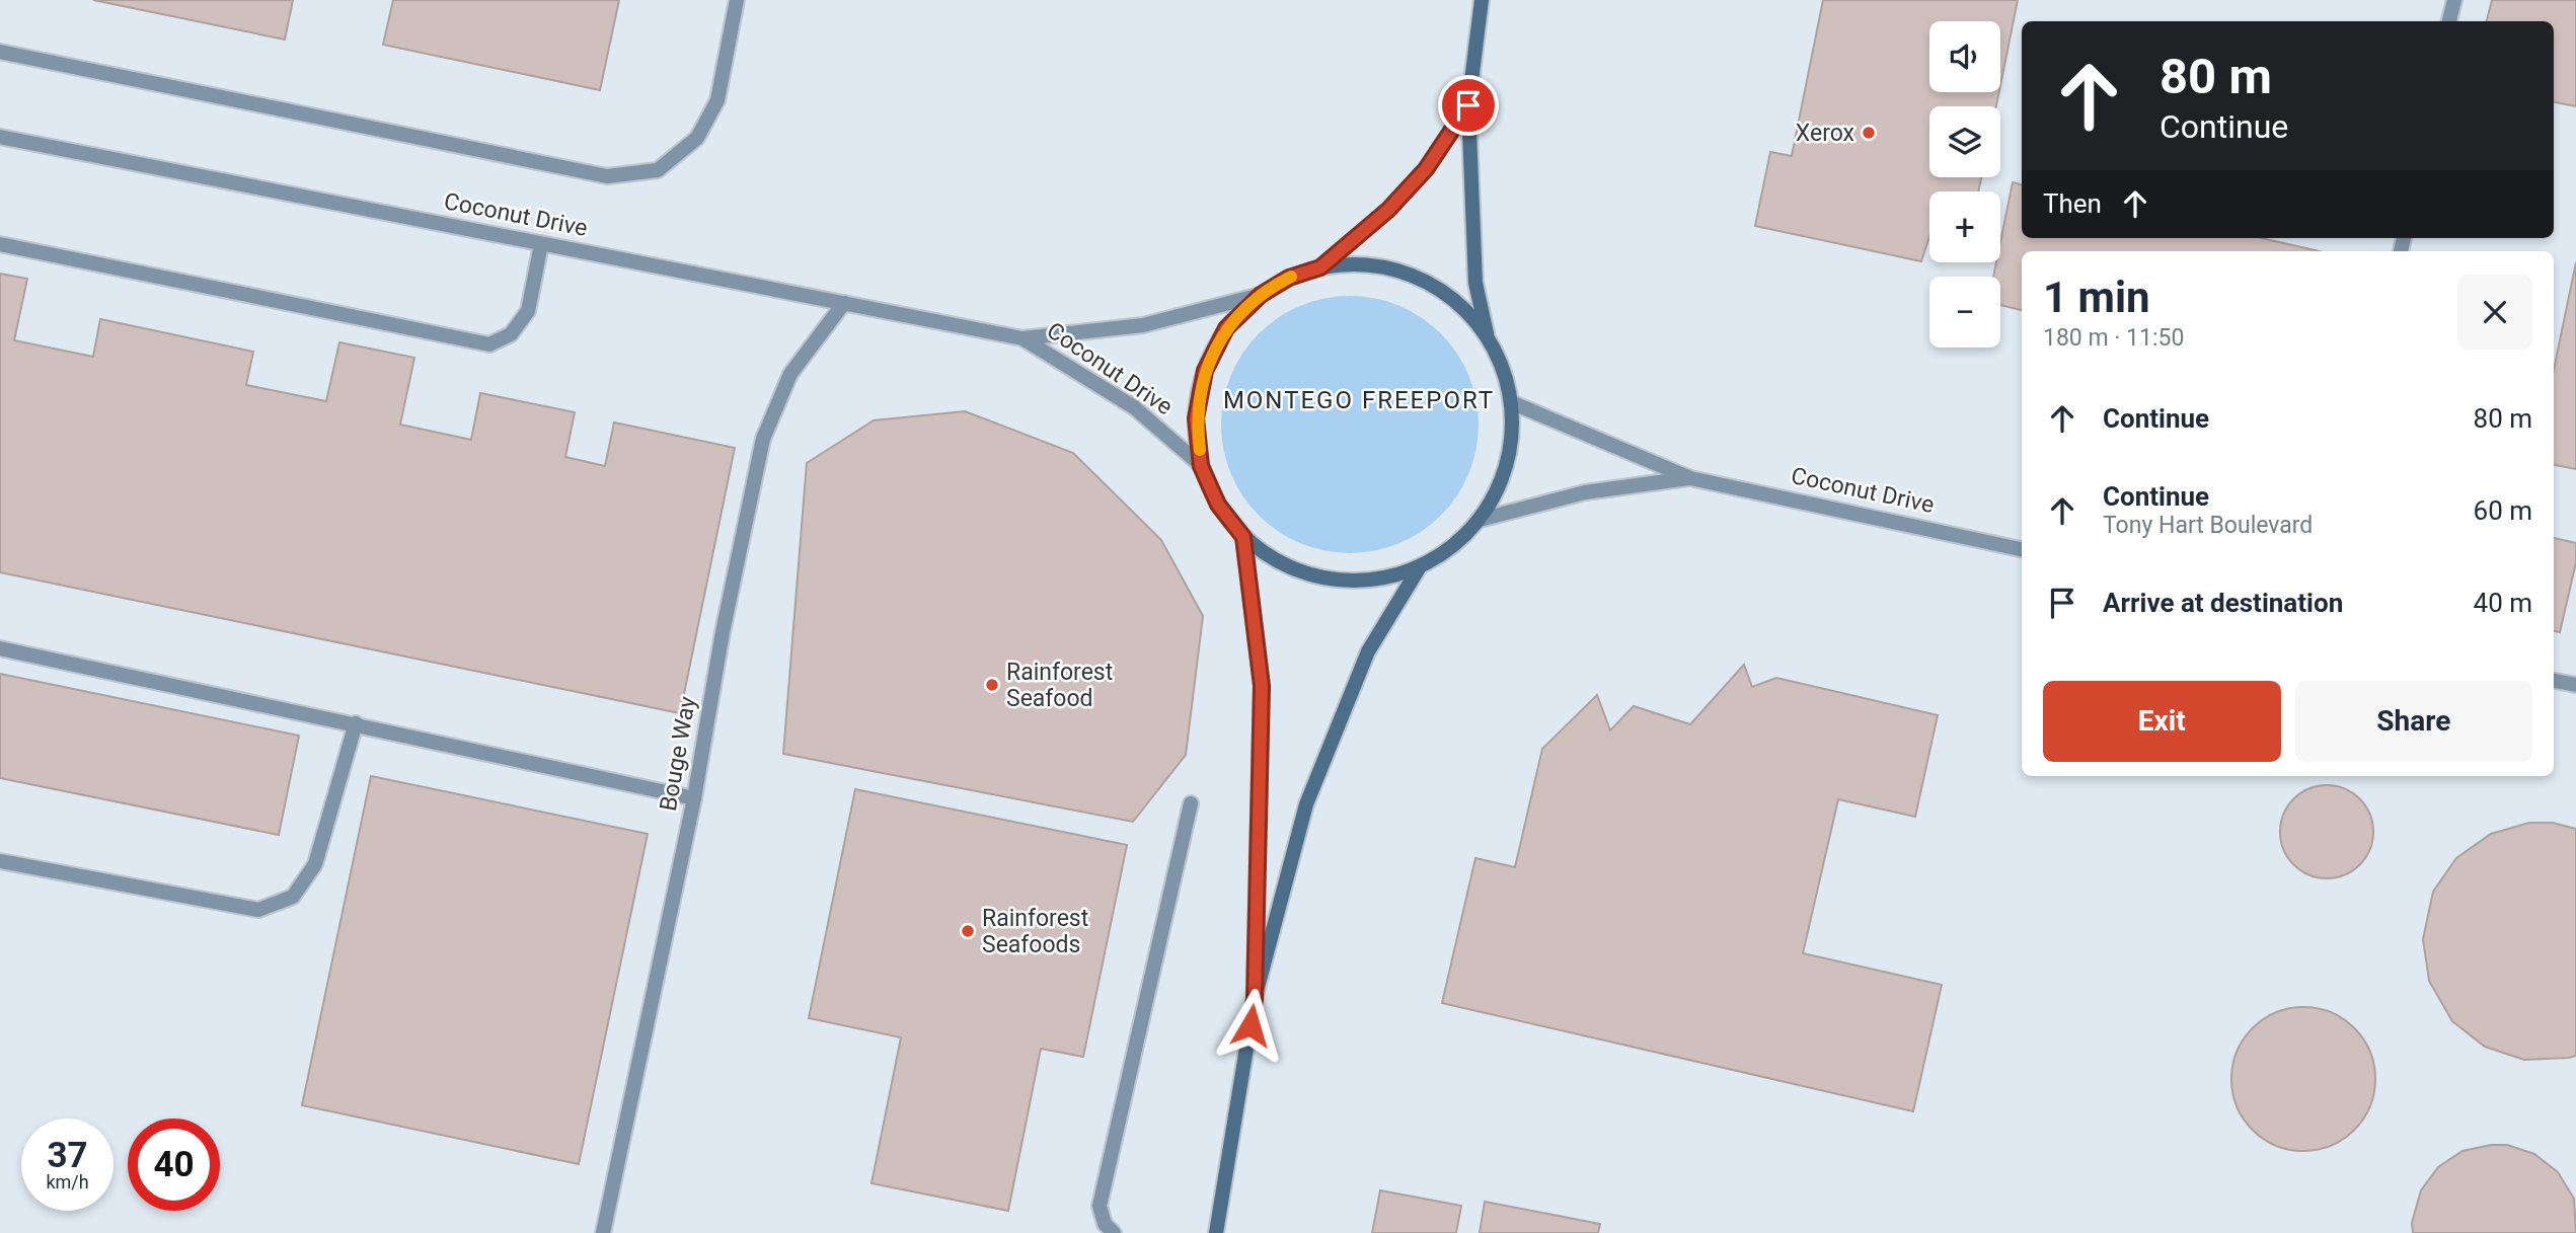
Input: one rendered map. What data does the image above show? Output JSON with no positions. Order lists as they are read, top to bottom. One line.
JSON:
{"streets":{"lane":["Coconut Drive","Bouge Way"]},"crossings":[["Coconut Drive","Bouge Way"]],"districts":["MONTEGO FREEPORT"],"places":["Xerox","Rainforest Seafood","Rainforest Seafoods"],"page":{"map_buttons":["+","−"],"turn":["80 m","Continue"],"then":"Then","heading":["1 min","180 m · 11:50"],"list":[{"name":"Continue","value":"80 m"},{"name":"Continue","note":"Tony Hart Boulevard","value":"60 m"},{"name":"Arrive at destination","value":"40 m"}],"buttons":["Exit","Share"],"speed":"37 km/h","limit":"40"}}
